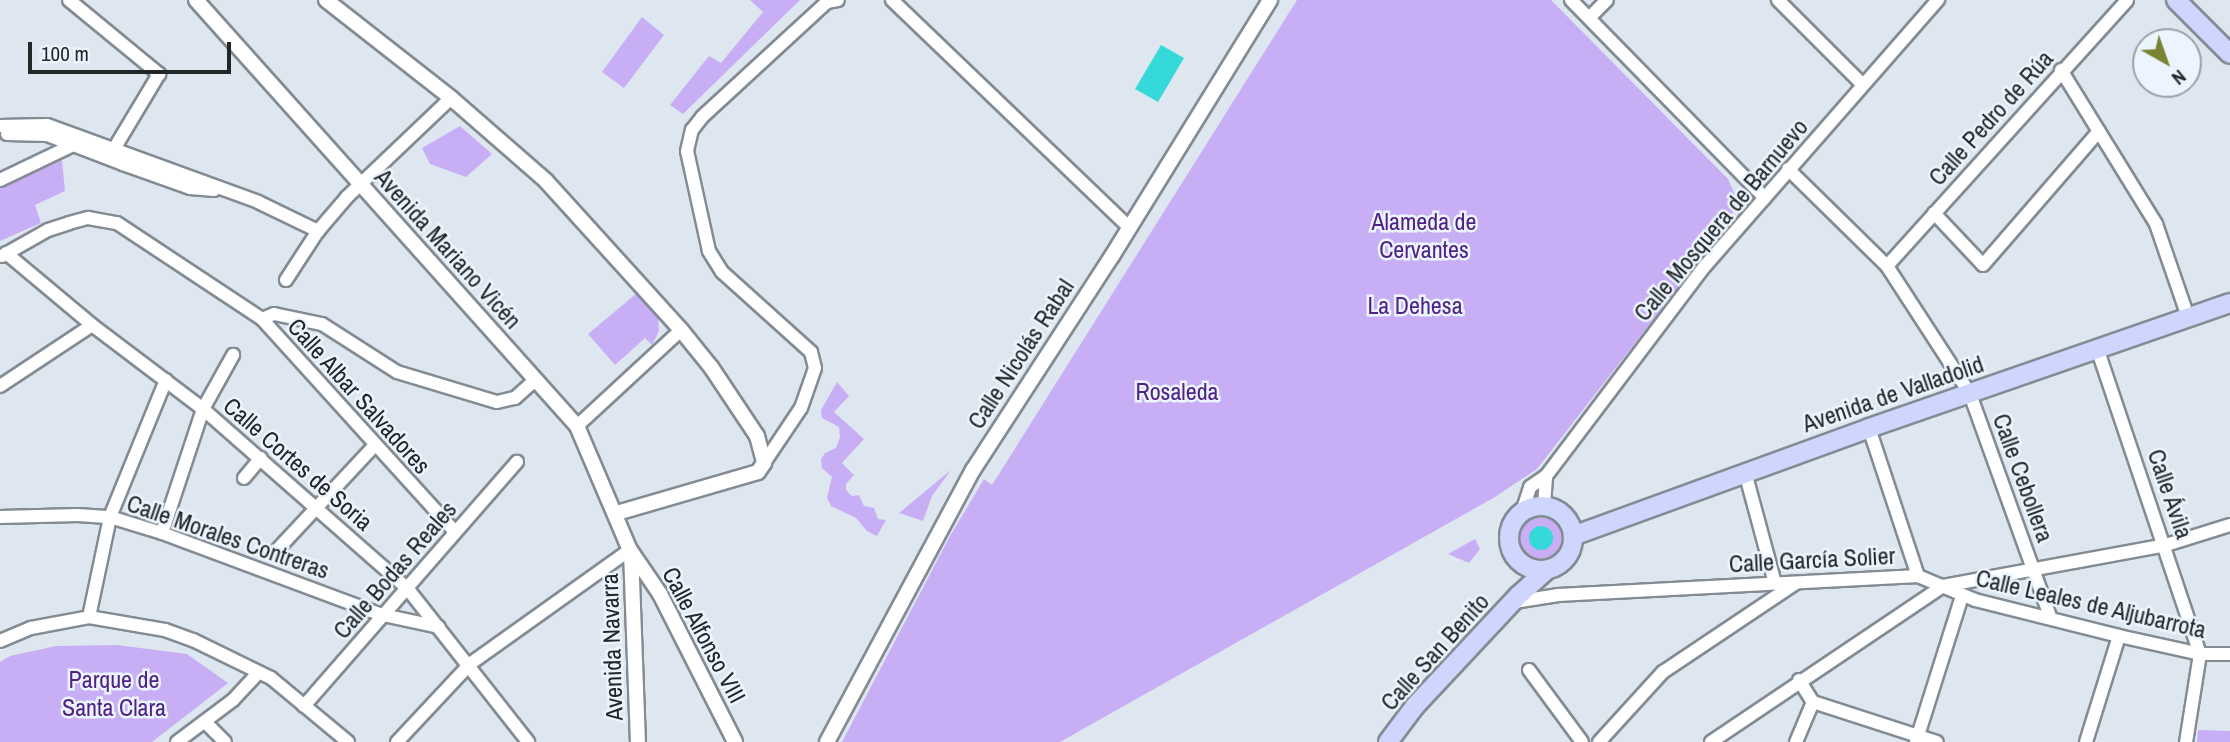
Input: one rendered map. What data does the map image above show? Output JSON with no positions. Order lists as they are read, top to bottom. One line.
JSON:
{"streets":{"main road":["Avenida de Valladolid","Calle San Benito"],"street":["Calle Pedro de Rúa","Calle Mosquera de Barnuevo","Avenida Mariano Vicén","Calle Nicolás Rabal","Calle Albar Salvadores","Calle Cortes de Soria","Calle Cebollera","Calle Ávila","Calle Morales Contreras","Calle García Solier","Calle Bodas Reales","Calle Leales de Aljubarrota","Calle Alfonso VIII","Avenida Navarra"]},"crossings":[["Calle Pedro de Rúa","Calle Cebollera"],["Calle Mosquera de Barnuevo","Avenida de Valladolid"],["Calle Mosquera de Barnuevo","Calle Cebollera"],["Calle Mosquera de Barnuevo","Calle San Benito"],["Avenida Mariano Vicén","Calle Alfonso VIII"],["Avenida Mariano Vicén","Avenida Navarra"],["Avenida de Valladolid","Calle Cebollera"],["Avenida de Valladolid","Calle Ávila"],["Avenida de Valladolid","Calle San Benito"],["Calle Albar Salvadores","Calle Cortes de Soria"],["Calle Albar Salvadores","Calle Bodas Reales"],["Calle Cortes de Soria","Calle Morales Contreras"],["Calle Cortes de Soria","Calle Bodas Reales"],["Calle Cebollera","Calle Leales de Aljubarrota"],["Calle Ávila","Calle Leales de Aljubarrota"],["Calle Morales Contreras","Calle Bodas Reales"],["Calle García Solier","Calle Leales de Aljubarrota"],["Calle García Solier","Calle San Benito"],["Calle Alfonso VIII","Avenida Navarra"]],"parks":["Alameda de Cervantes","La Dehesa","Rosaleda","Parque de Santa Clara"],"scale_bar":"100 m","north":"bottom right"}
